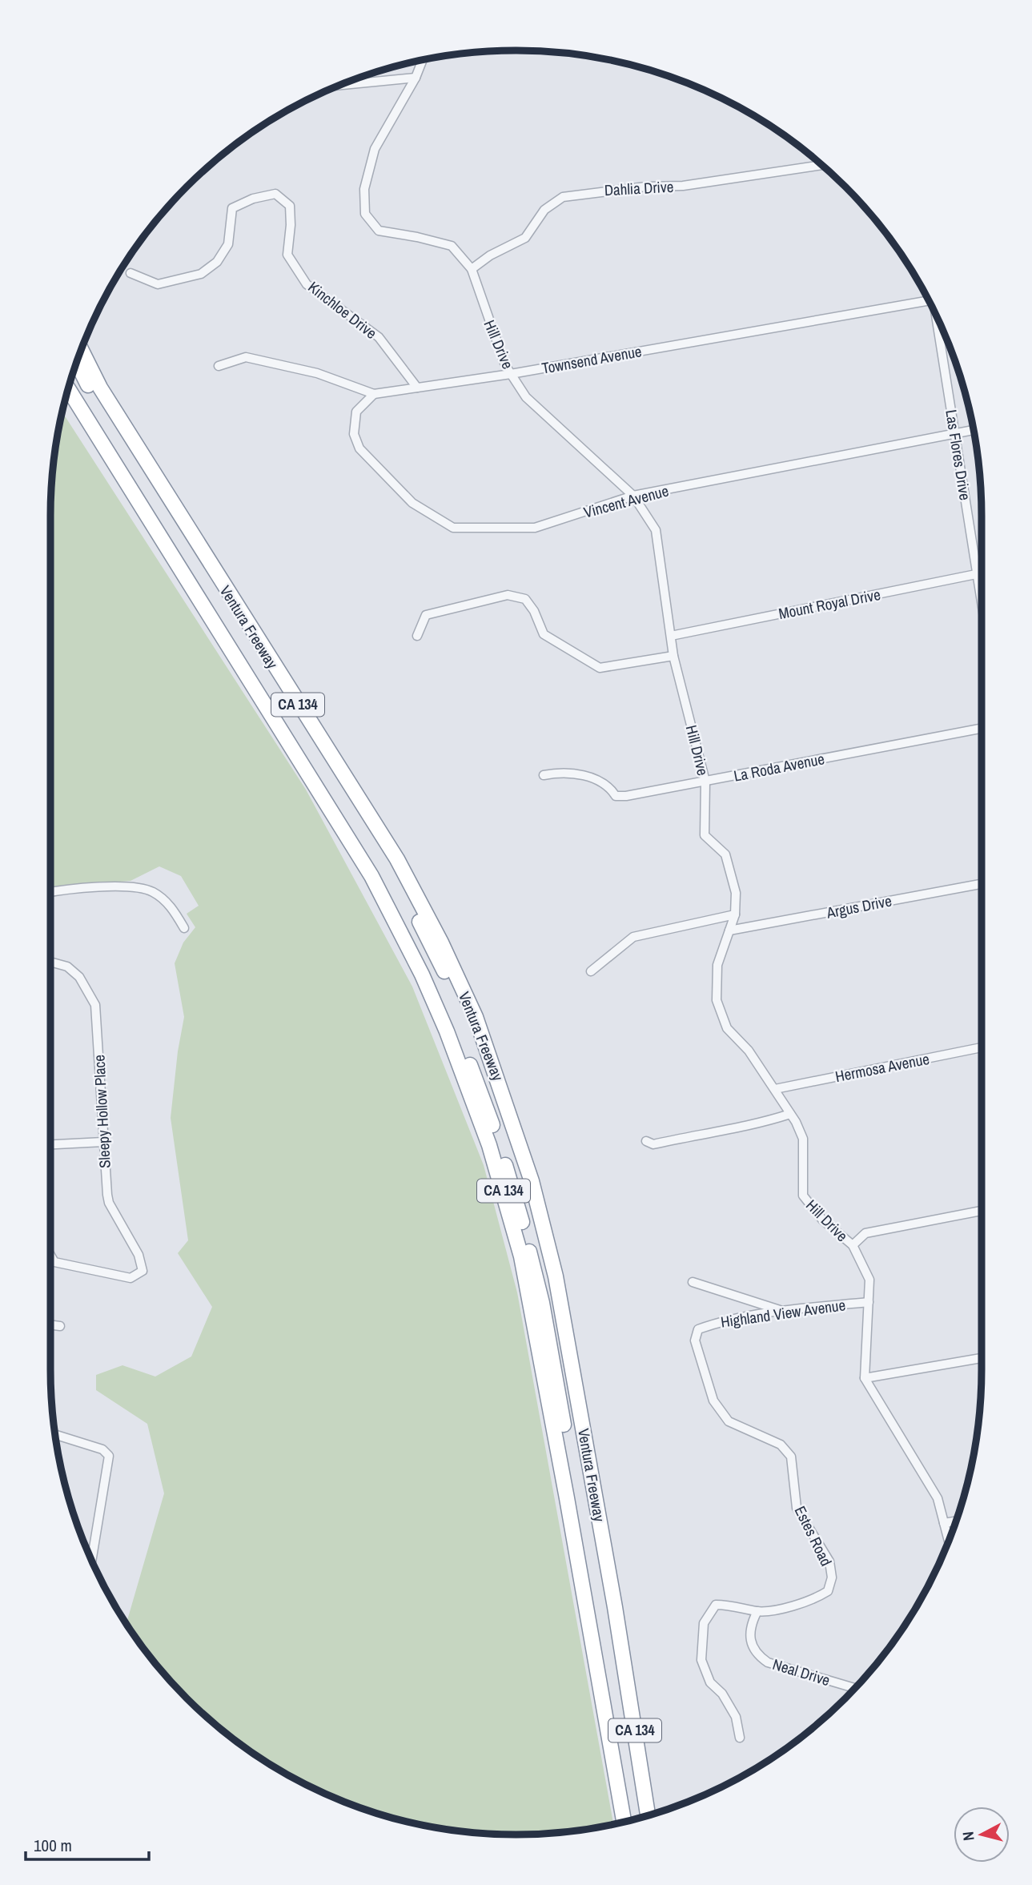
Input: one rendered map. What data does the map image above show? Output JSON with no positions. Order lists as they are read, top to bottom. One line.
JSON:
{"streets":{"highway":["Ventura Freeway","CA 134"],"street":["Dahlia Drive","Kinchloe Drive","Hill Drive","Townsend Avenue","Las Flores Drive","Vincent Avenue","Mount Royal Drive","La Roda Avenue","Argus Drive","Hermosa Avenue","Sleepy Hollow Place","Highland View Avenue","Estes Road","Neal Drive"]},"crossings":[["Dahlia Drive","Hill Drive"],["Kinchloe Drive","Townsend Avenue"],["Hill Drive","Townsend Avenue"],["Hill Drive","Vincent Avenue"],["Hill Drive","Mount Royal Drive"],["Hill Drive","La Roda Avenue"],["Hill Drive","Argus Drive"],["Hill Drive","Hermosa Avenue"],["Hill Drive","Highland View Avenue"],["Townsend Avenue","Vincent Avenue"],["Las Flores Drive","Vincent Avenue"],["Las Flores Drive","Mount Royal Drive"],["Highland View Avenue","Estes Road"],["Estes Road","Neal Drive"]],"scale_bar":"100 m","north":"left"}
